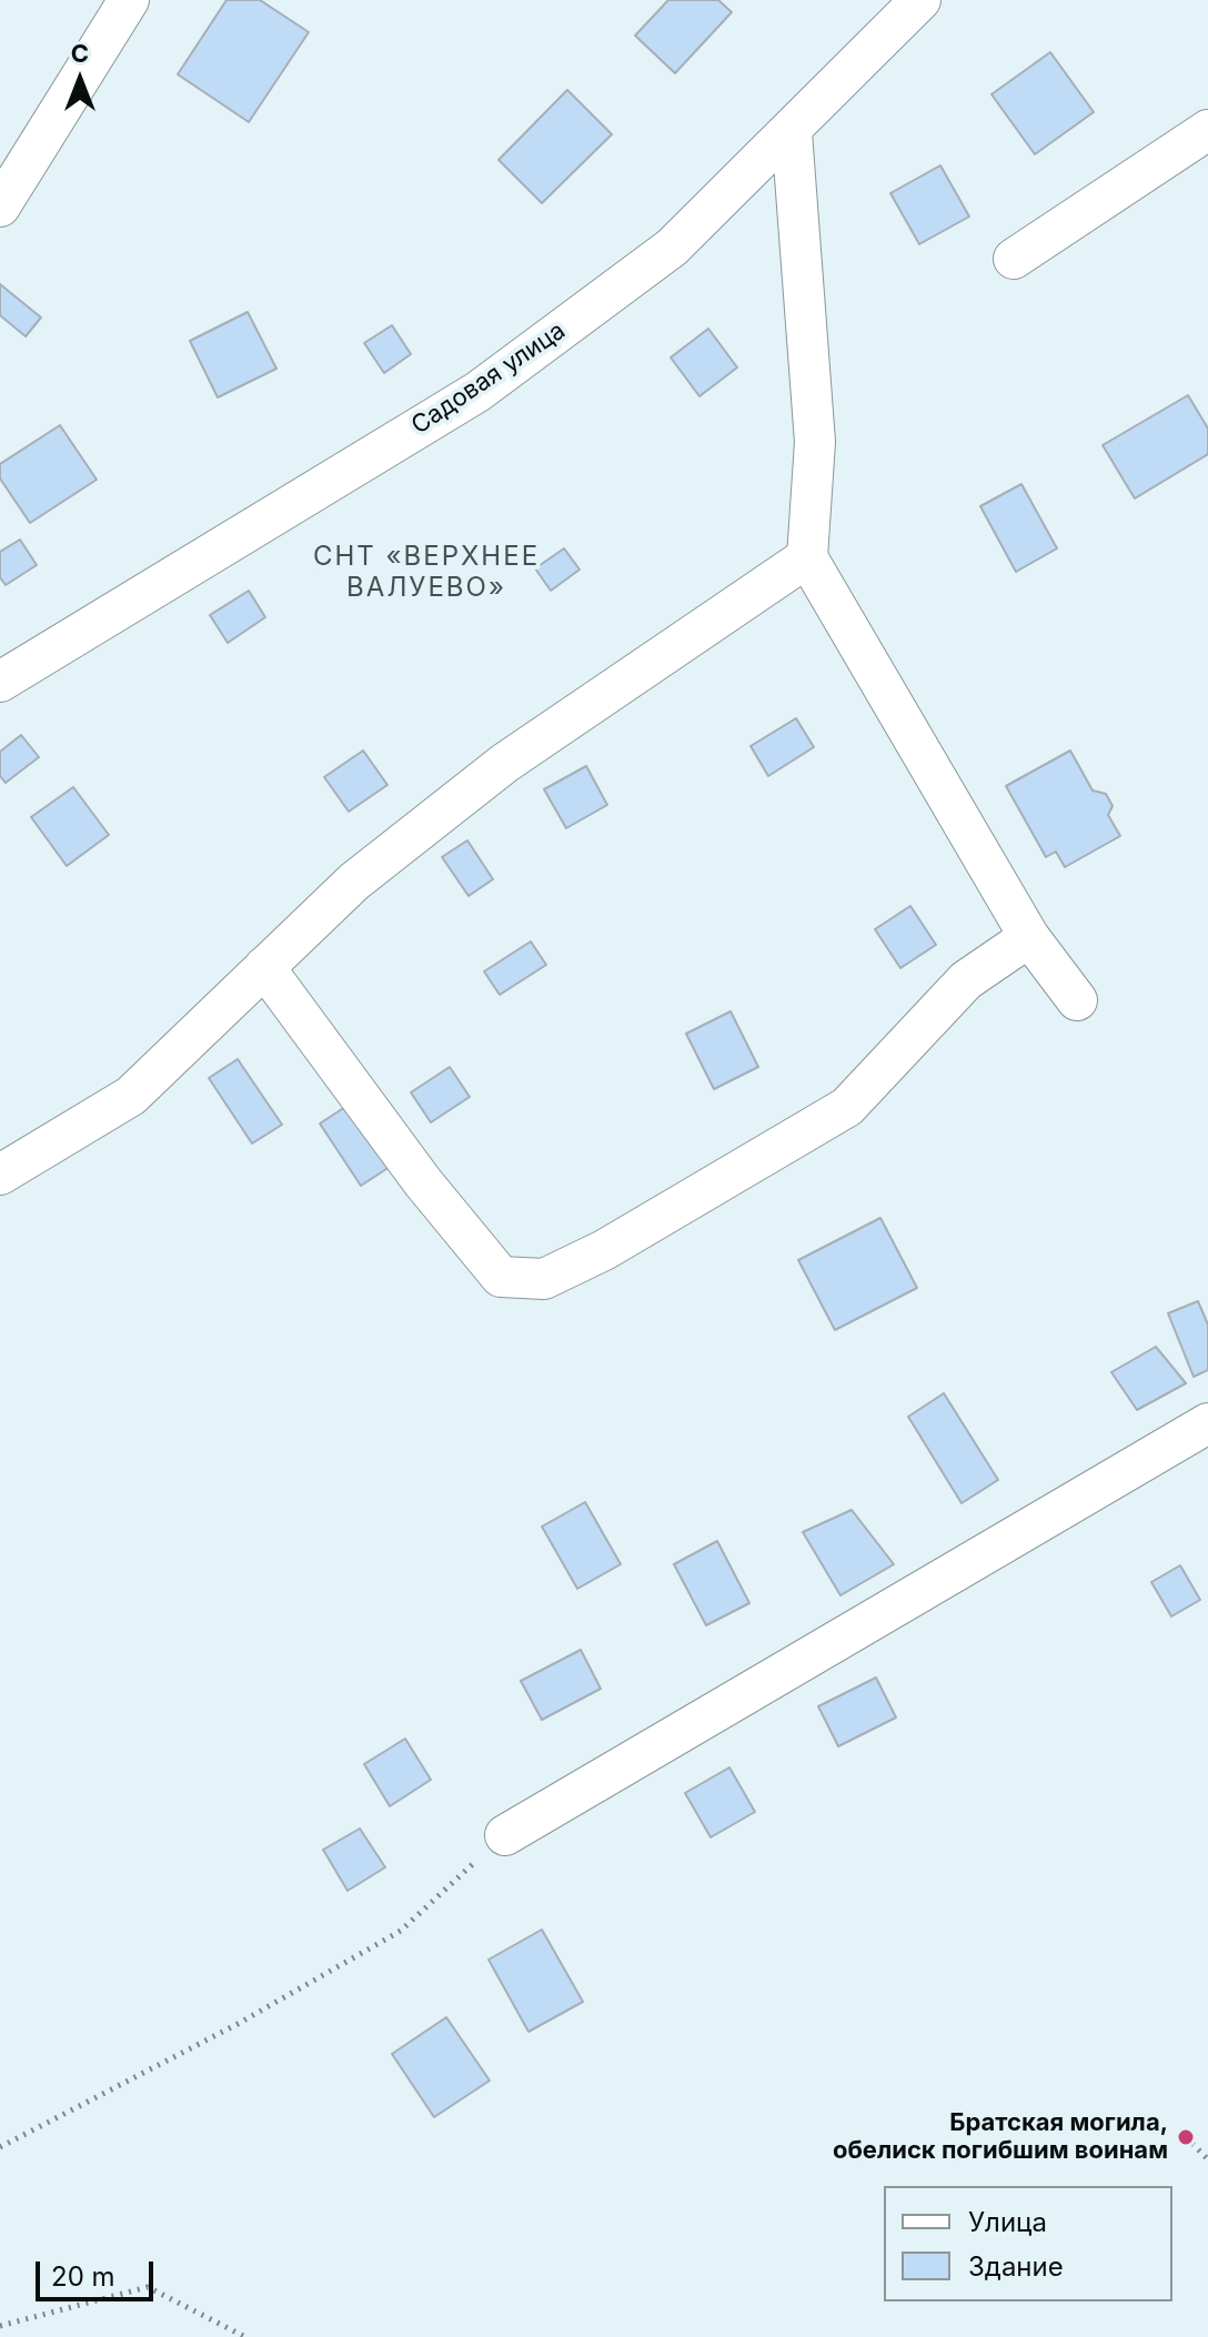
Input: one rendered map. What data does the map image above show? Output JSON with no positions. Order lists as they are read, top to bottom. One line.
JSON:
{"streets":{"street":["Садовая улица"]},"districts":["СНТ «ВЕРХНЕЕ ВАЛУЕВО»"],"places":["Братская могила, обелиск погибшим воинам"],"legend":["Улица","Здание"],"scale_bar":"20 m","north":"top"}
